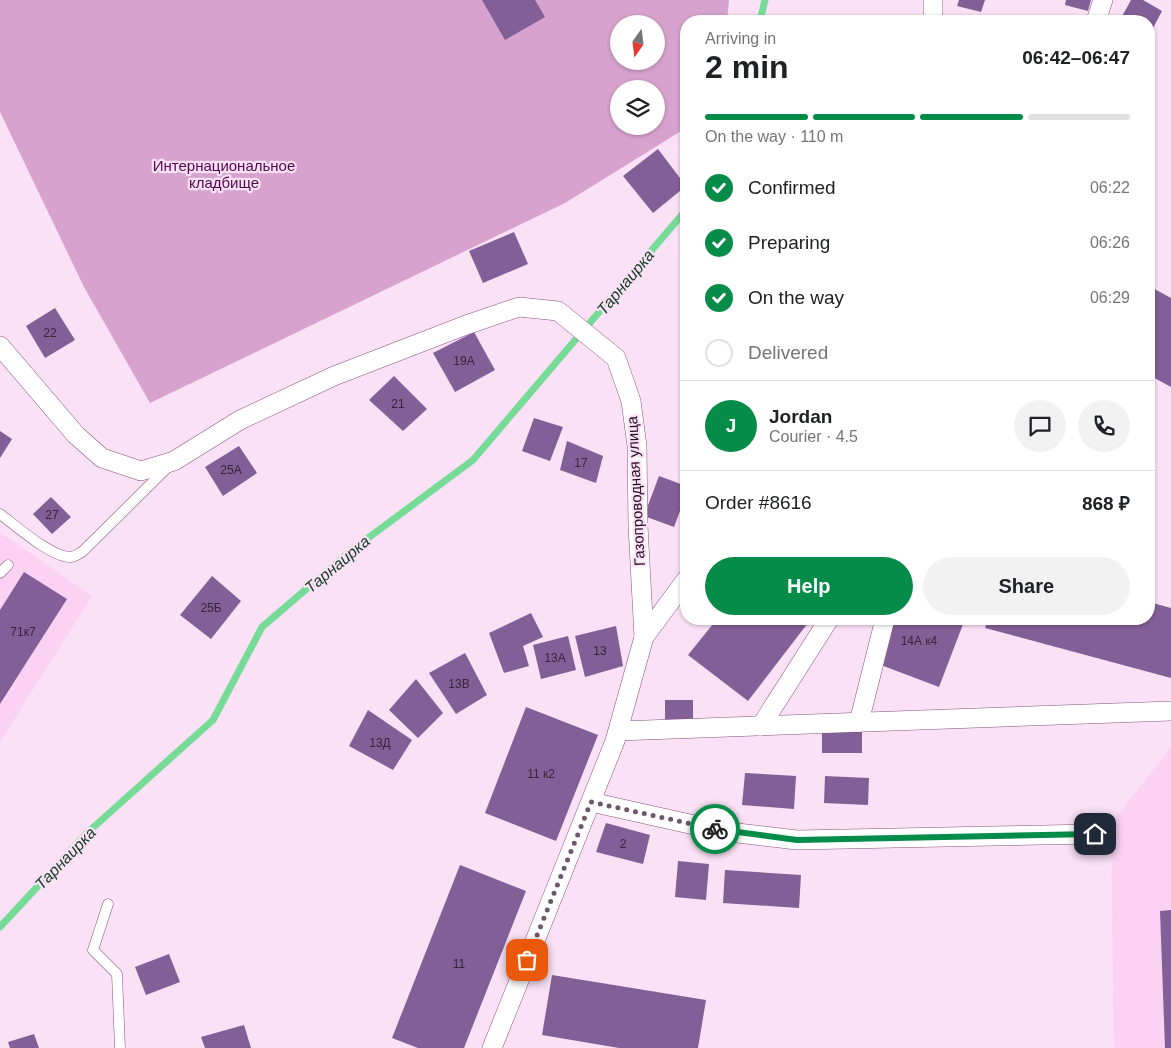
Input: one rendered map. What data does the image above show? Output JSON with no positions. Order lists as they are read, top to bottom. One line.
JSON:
{"streets":{"street":["Газопроводная улица"]},"water":["Тарнаирка"],"parks":["Интернациональное кладбище"],"house_numbers":["22","19А","21","17","25А","27","25Б","71к7","14А к4","13","13А","13В","13Д","11 к2","2","11"],"north":"bottom","page":{"heading":["2 min","Arriving in","06:42–06:47"],"panel":["Jordan","Courier · 4.5","Order #8616","868 ₽"],"bar":"On the way · 110 m","list":[["Confirmed","06:22"],["Preparing","06:26"],["On the way","06:29"],"Delivered"],"round":"J","buttons":["Help","Share"]}}
